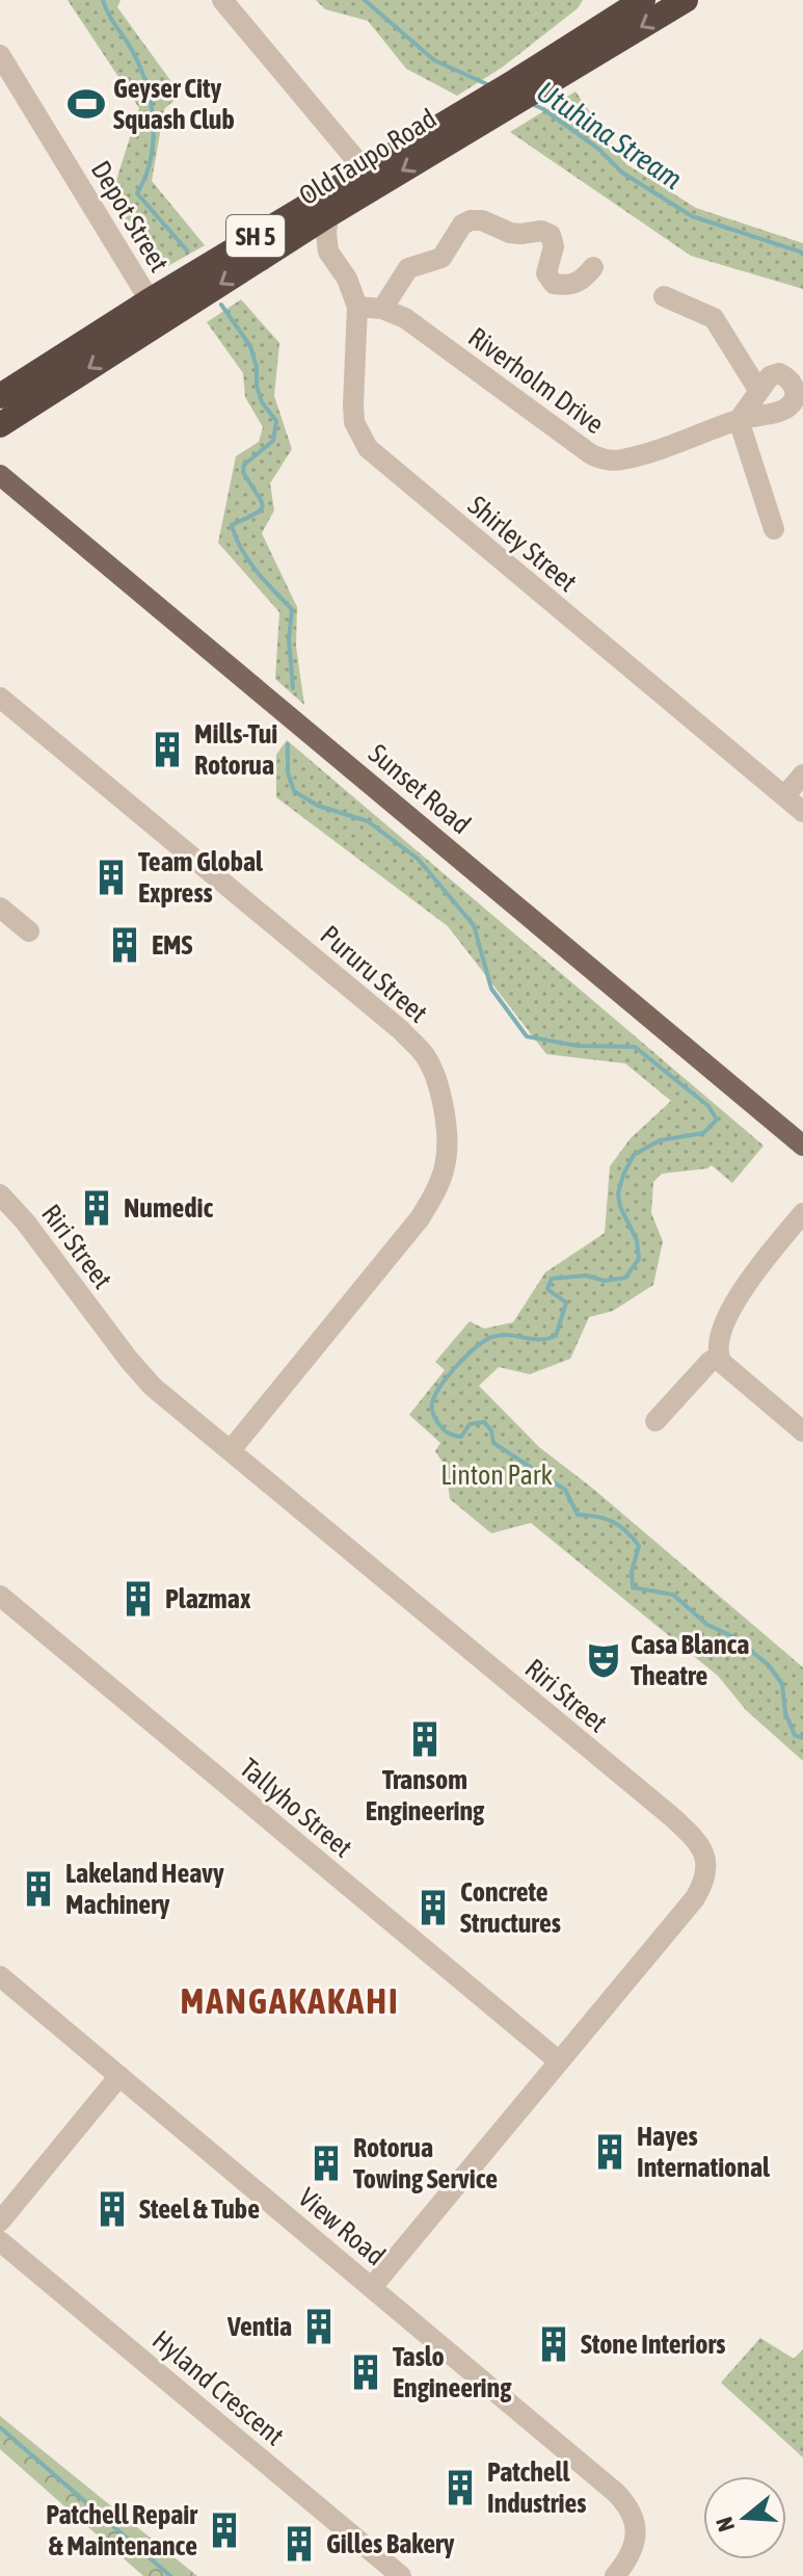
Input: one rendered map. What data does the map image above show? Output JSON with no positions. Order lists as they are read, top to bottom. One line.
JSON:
{"streets":{"highway":["Old Taupo Road","SH 5"],"main road":["Sunset Road"],"street":["Depot Street","Riverholm Drive","Shirley Street","Pururu Street","Riri Street","Tallyho Street","View Road","Hyland Crescent"]},"crossings":[["Old Taupo Road","Depot Street"],["Riverholm Drive","Shirley Street"],["Pururu Street","Riri Street"],["Riri Street","Tallyho Street"],["Riri Street","View Road"]],"districts":["MANGAKAKAHI"],"water":["Utuhina Stream"],"parks":["Linton Park"],"places":{"sports":["Geyser City Squash Club"],"building":["Mills-Tui Rotorua","Team Global Express","EMS","Numedic","Plazmax","Transom Engineering","Lakeland Heavy Machinery","Concrete Structures","Hayes International","Rotorua Towing Service","Steel & Tube","Ventia","Stone Interiors","Taslo Engineering","Patchell Industries","Patchell Repair & Maintenance","Gilles Bakery"],"theatre":["Casa Blanca Theatre"]},"north":"left"}
